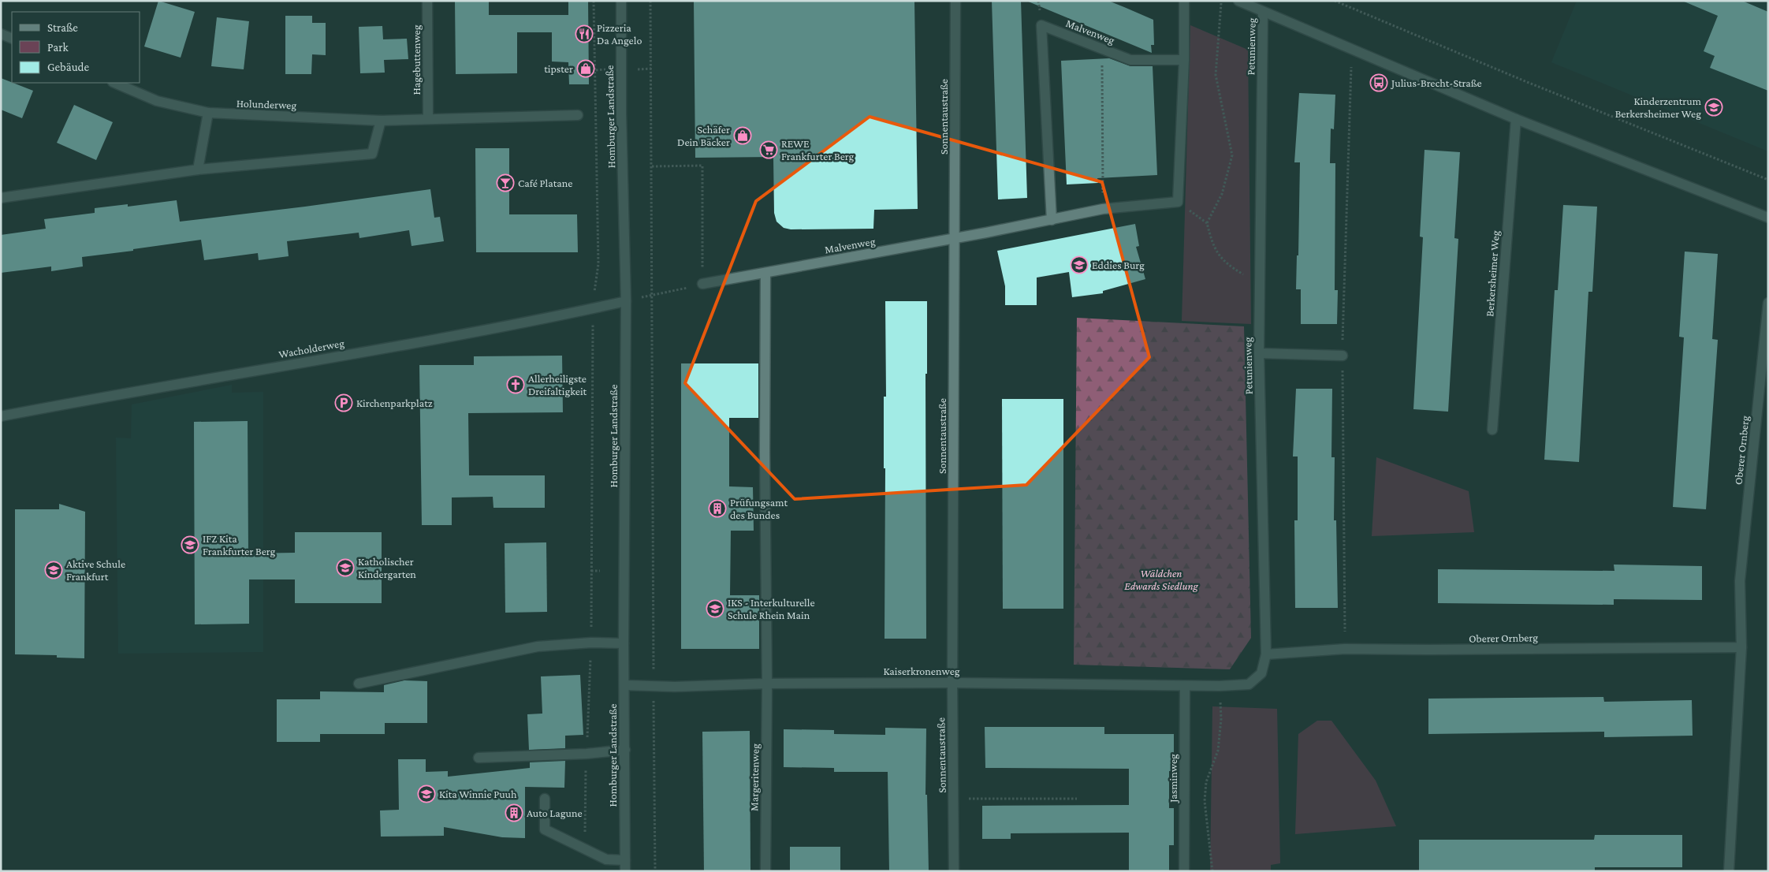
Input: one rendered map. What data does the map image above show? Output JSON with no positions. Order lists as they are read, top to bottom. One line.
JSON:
{"streets":{"street":["Malvenweg","Petunienweg","Hagebuttenweg","Holunderweg","Homburger Landstraße","Sonnentaustraße","Berkersheimer Weg","Wacholderweg","Oberer Ornberg","Kaiserkronenweg","Margeritenweg","Jasminweg"]},"crossings":[["Malvenweg","Sonnentaustraße"],["Malvenweg","Margeritenweg"],["Petunienweg","Oberer Ornberg"],["Petunienweg","Kaiserkronenweg"],["Hagebuttenweg","Holunderweg"],["Homburger Landstraße","Wacholderweg"],["Homburger Landstraße","Kaiserkronenweg"],["Sonnentaustraße","Kaiserkronenweg"],["Kaiserkronenweg","Margeritenweg"],["Kaiserkronenweg","Jasminweg"]],"parks":["Wäldchen Edwards Siedlung"],"places":{"restaurant":["Pizzeria Da Angelo"],"shop":["tipster","Schäfer Dein Bäcker"],"bus stop":["Julius-Brecht-Straße"],"school or university":["Kinderzentrum Berkersheimer Weg","Eddies Burg","IFZ Kita Frankfurter Berg","Katholischer Kindergarten","Aktive Schule Frankfurt","IKS - Interkulturelle Schule Rhein Main","Kita Winnie Puuh"],"supermarket":["REWE Frankfurter Berg"],"bar":["Café Platane"],"church":["Allerheiligste Dreifaltigkeit"],"parking":["Kirchenparkplatz"],"building":["Prüfungsamt des Bundes","Auto Lagune"]},"legend":["Straße","Park","Gebäude"]}
